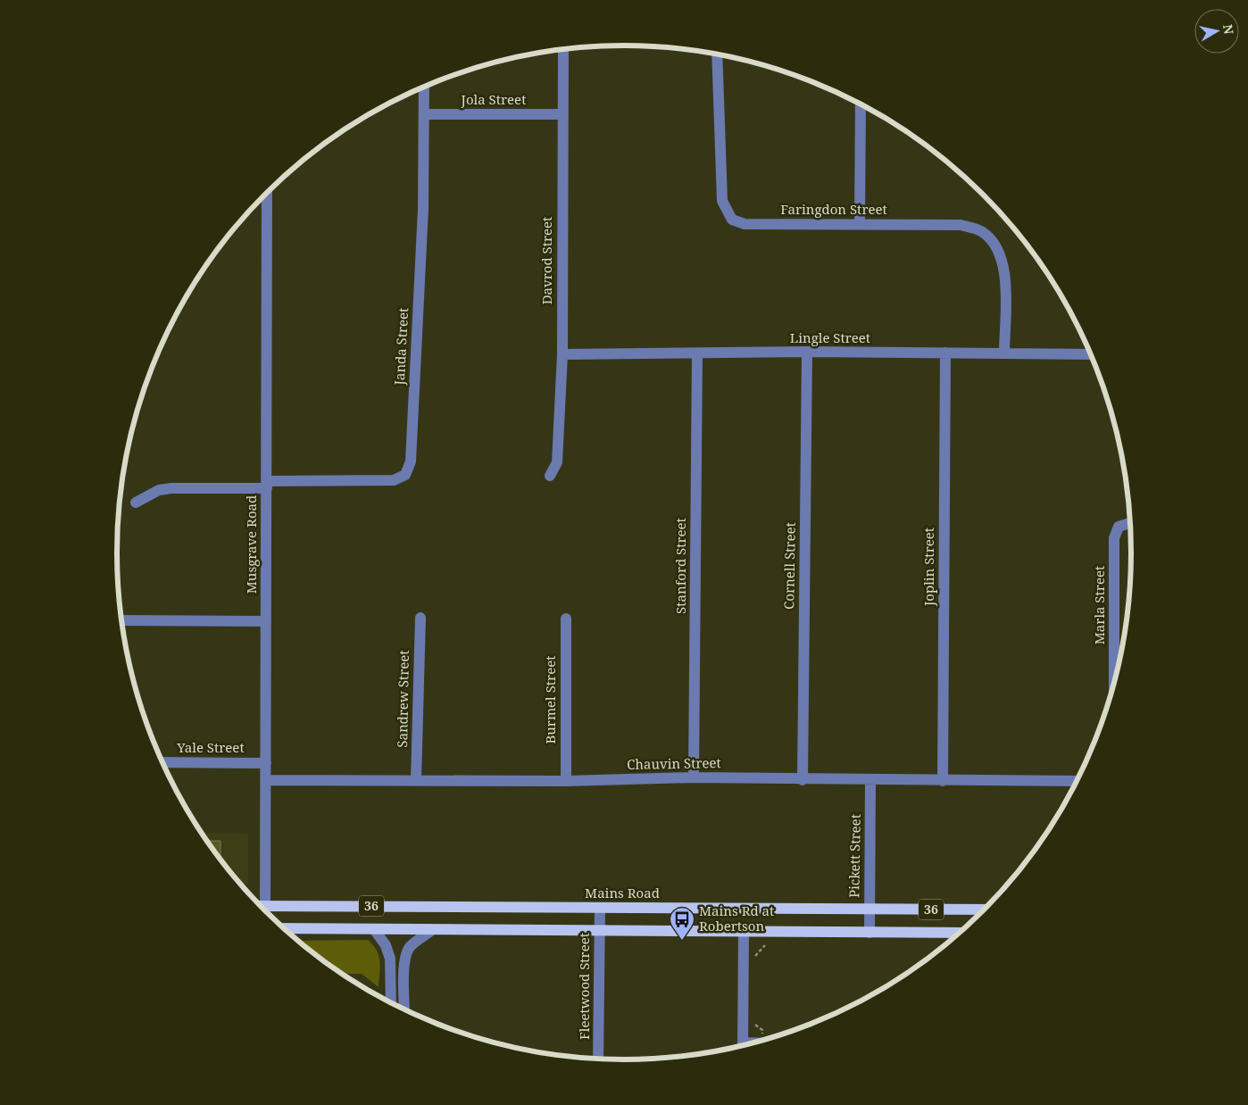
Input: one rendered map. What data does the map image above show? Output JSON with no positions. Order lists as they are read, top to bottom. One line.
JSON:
{"streets":{"main road":["Mains Road","36"],"street":["Jola Street","Faringdon Street","Davrod Street","Lingle Street","Janda Street","Musgrave Road","Stanford Street","Cornell Street","Joplin Street","Marla Street","Sandrew Street","Burmel Street","Yale Street","Chauvin Street","Pickett Street","Fleetwood Street"]},"crossings":[["Jola Street","Davrod Street"],["Jola Street","Janda Street"],["Faringdon Street","Lingle Street"],["Davrod Street","Lingle Street"],["Lingle Street","Stanford Street"],["Lingle Street","Cornell Street"],["Lingle Street","Joplin Street"],["Janda Street","Musgrave Road"],["Musgrave Road","Yale Street"],["Musgrave Road","Chauvin Street"],["Musgrave Road","Mains Road"],["Stanford Street","Chauvin Street"],["Cornell Street","Chauvin Street"],["Joplin Street","Chauvin Street"],["Sandrew Street","Chauvin Street"],["Burmel Street","Chauvin Street"],["Chauvin Street","Pickett Street"],["Pickett Street","Mains Road"],["Pickett Street","36"],["Mains Road","Fleetwood Street"],["36","Fleetwood Street"]],"places":{"bus stop":["Mains Rd at Robertson"]},"north":"right"}
